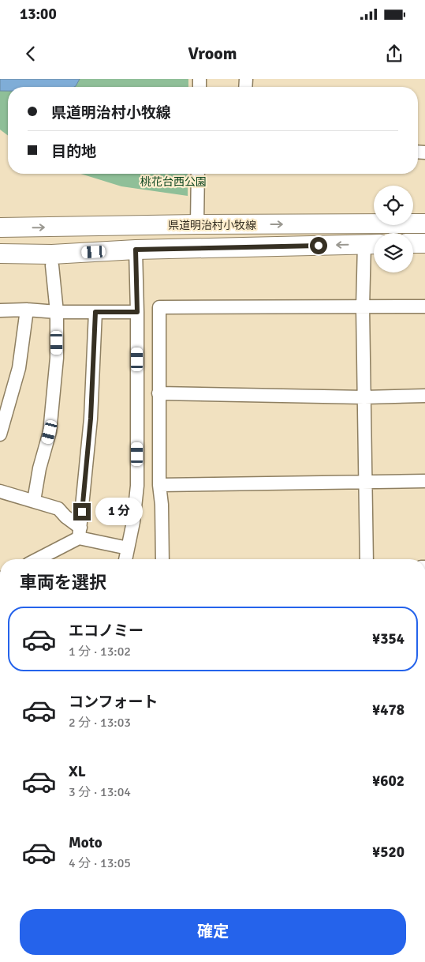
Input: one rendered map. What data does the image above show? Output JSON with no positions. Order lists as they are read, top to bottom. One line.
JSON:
{"streets":{"main road":["県道明治村小牧線"]},"parks":["桃花台西公園"],"page":{"status":"13:00","header":"Vroom","banner":["県道明治村小牧線","目的地"],"bubble":"1 分","heading":"車両を選択","list":[{"name":"エコノミー","note":"1 分 · 13:02","value":"¥354"},{"name":"コンフォート","note":"2 分 · 13:03","value":"¥478"},{"name":"XL","note":"3 分 · 13:04","value":"¥602"},{"name":"Moto","note":"4 分 · 13:05","value":"¥520"}],"buttons":"確定"}}
